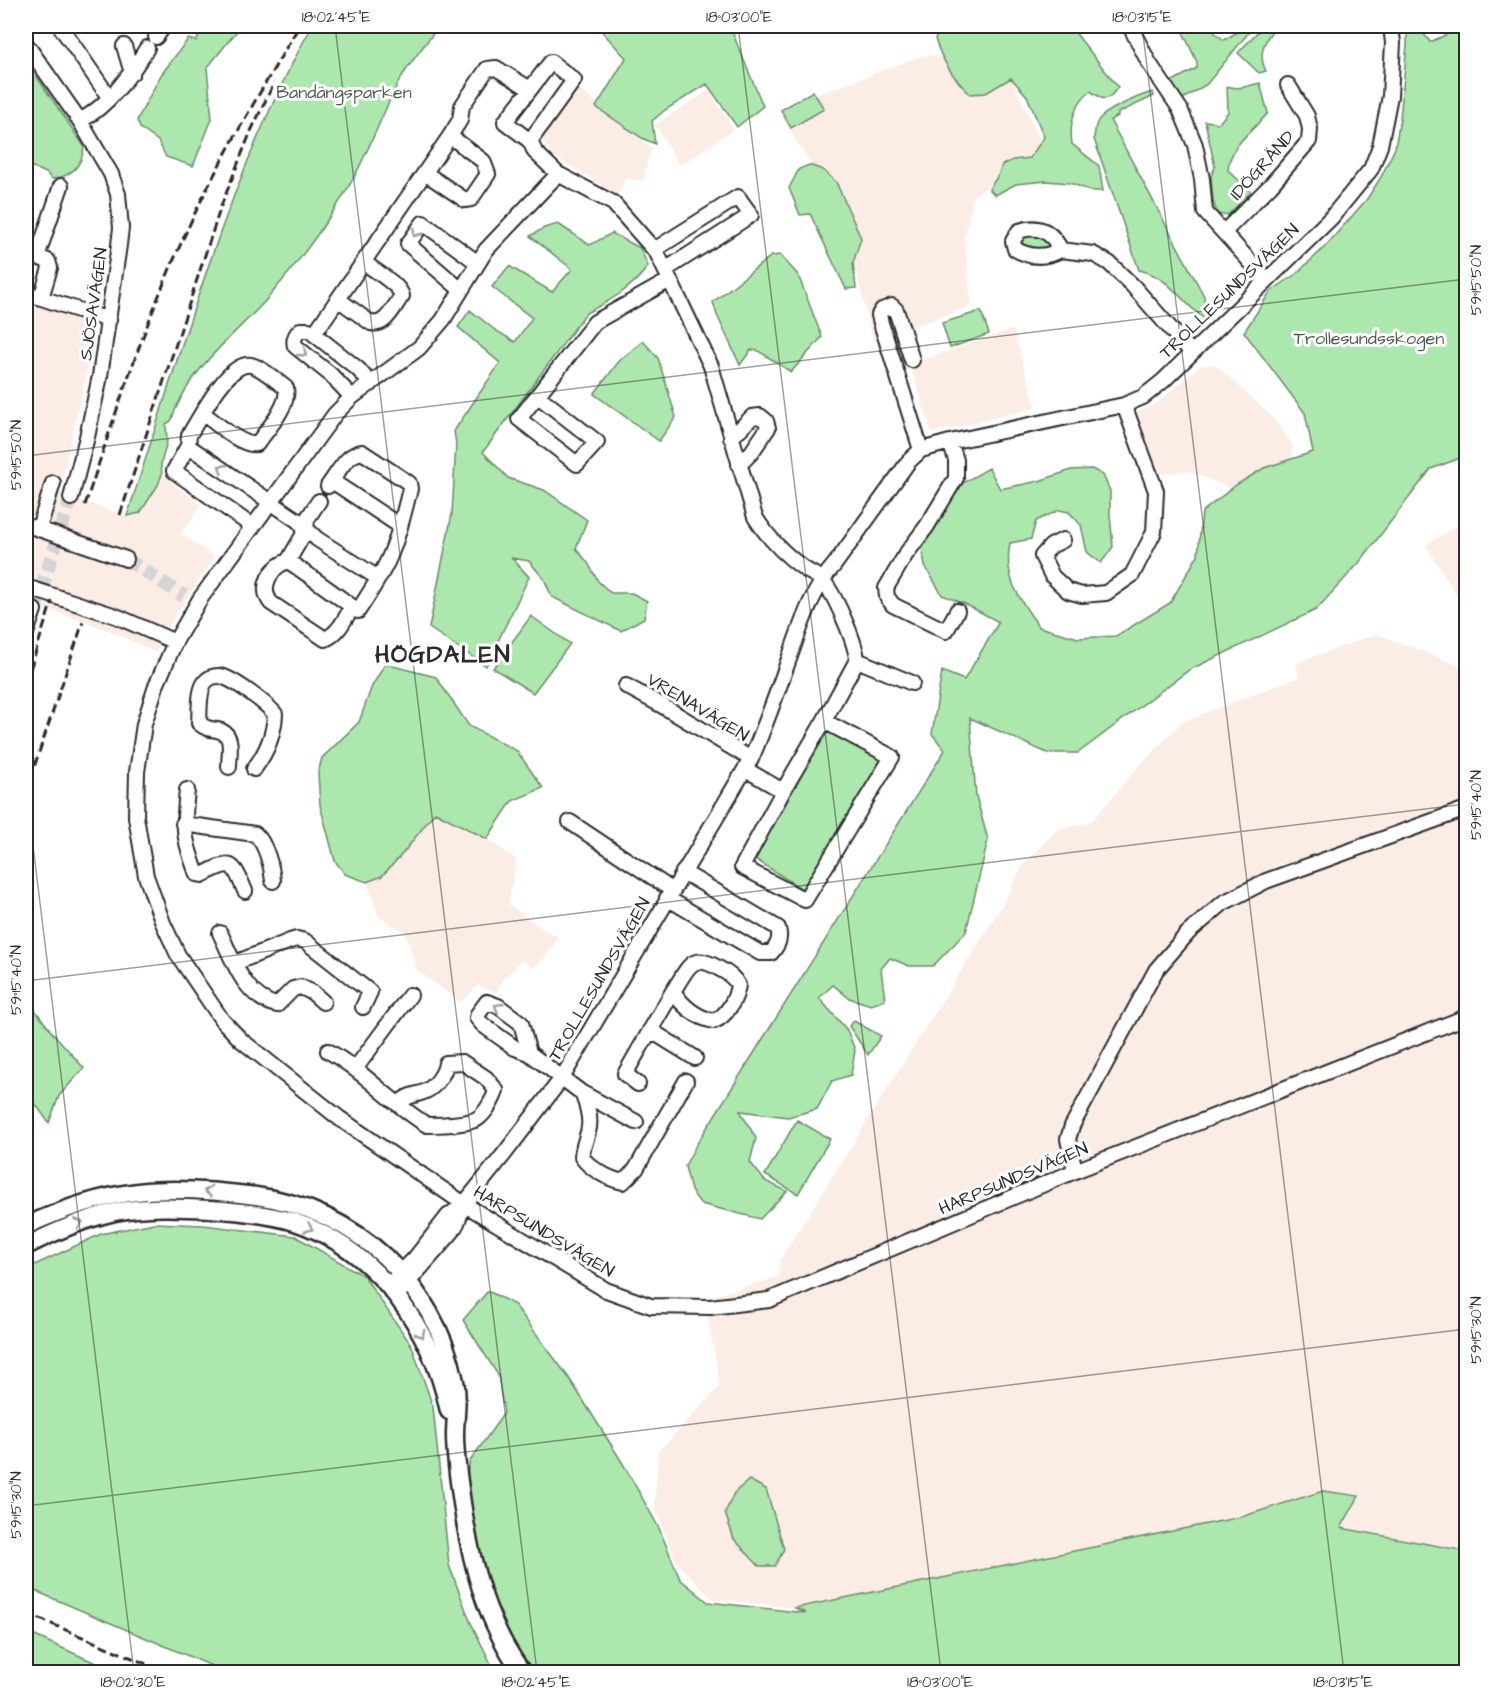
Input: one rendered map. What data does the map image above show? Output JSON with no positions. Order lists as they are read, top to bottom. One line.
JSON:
{"streets":{"street":["IDÖGRÄND","TROLLESUNDSVÄGEN","SJÖSAVÄGEN","VRENAVÄGEN","HARPSUNDSVÄGEN"]},"crossings":[["TROLLESUNDSVÄGEN","VRENAVÄGEN"],["TROLLESUNDSVÄGEN","HARPSUNDSVÄGEN"]],"districts":["HÖGDALEN"],"parks":["Bandängsparken","Trollesundsskogen"],"coordinates":["18°02'45\"E","18°03'00\"E","18°03'15\"E","59°15'50\"N","59°15'40\"N","59°15'30\"N","18°02'30\"E"]}
